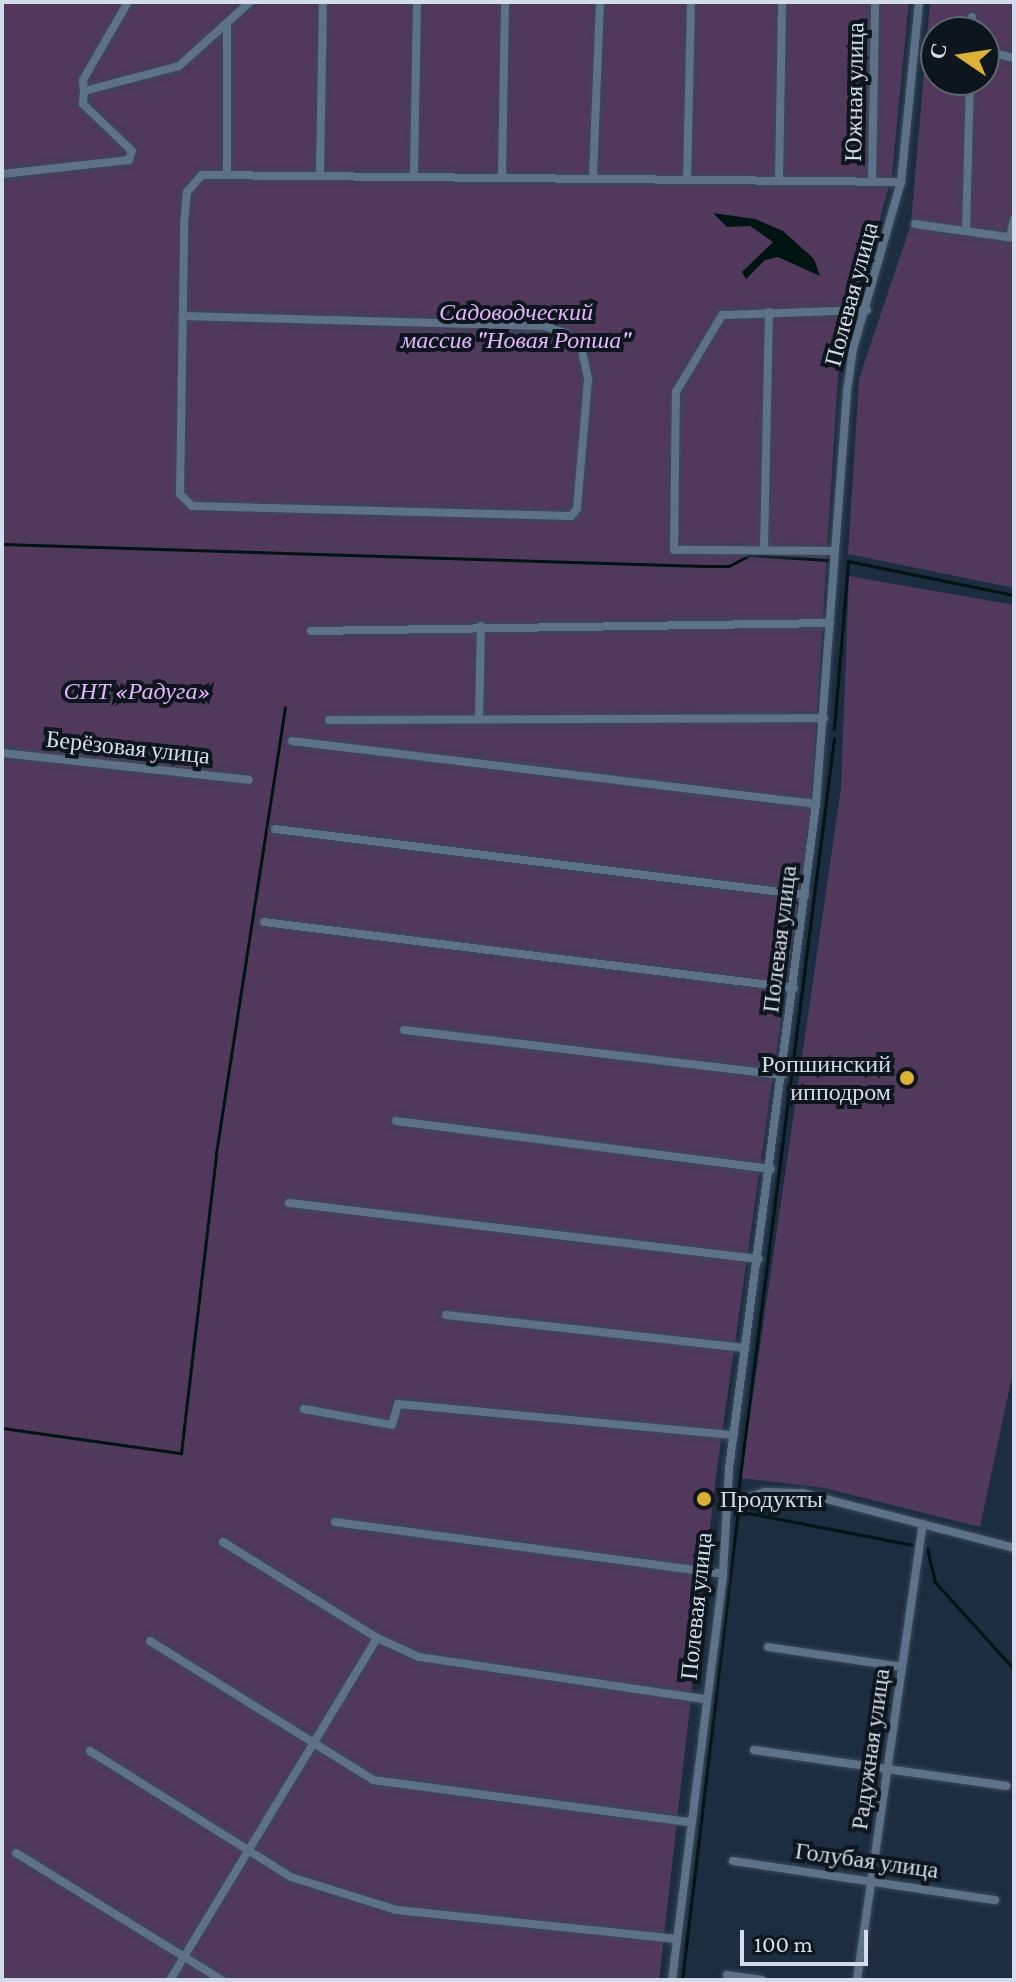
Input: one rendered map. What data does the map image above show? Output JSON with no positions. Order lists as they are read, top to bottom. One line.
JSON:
{"streets":{"street":["Южная улица","Полевая улица","Берёзовая улица","Радужная улица","Голубая улица"]},"crossings":[["Радужная улица","Голубая улица"]],"parks":["Садоводческий массив \"Новая Ропша\"","СНТ «Радуга»"],"places":["Ропшинский ипподром","Продукты"],"scale_bar":"100 m","north":"left"}
